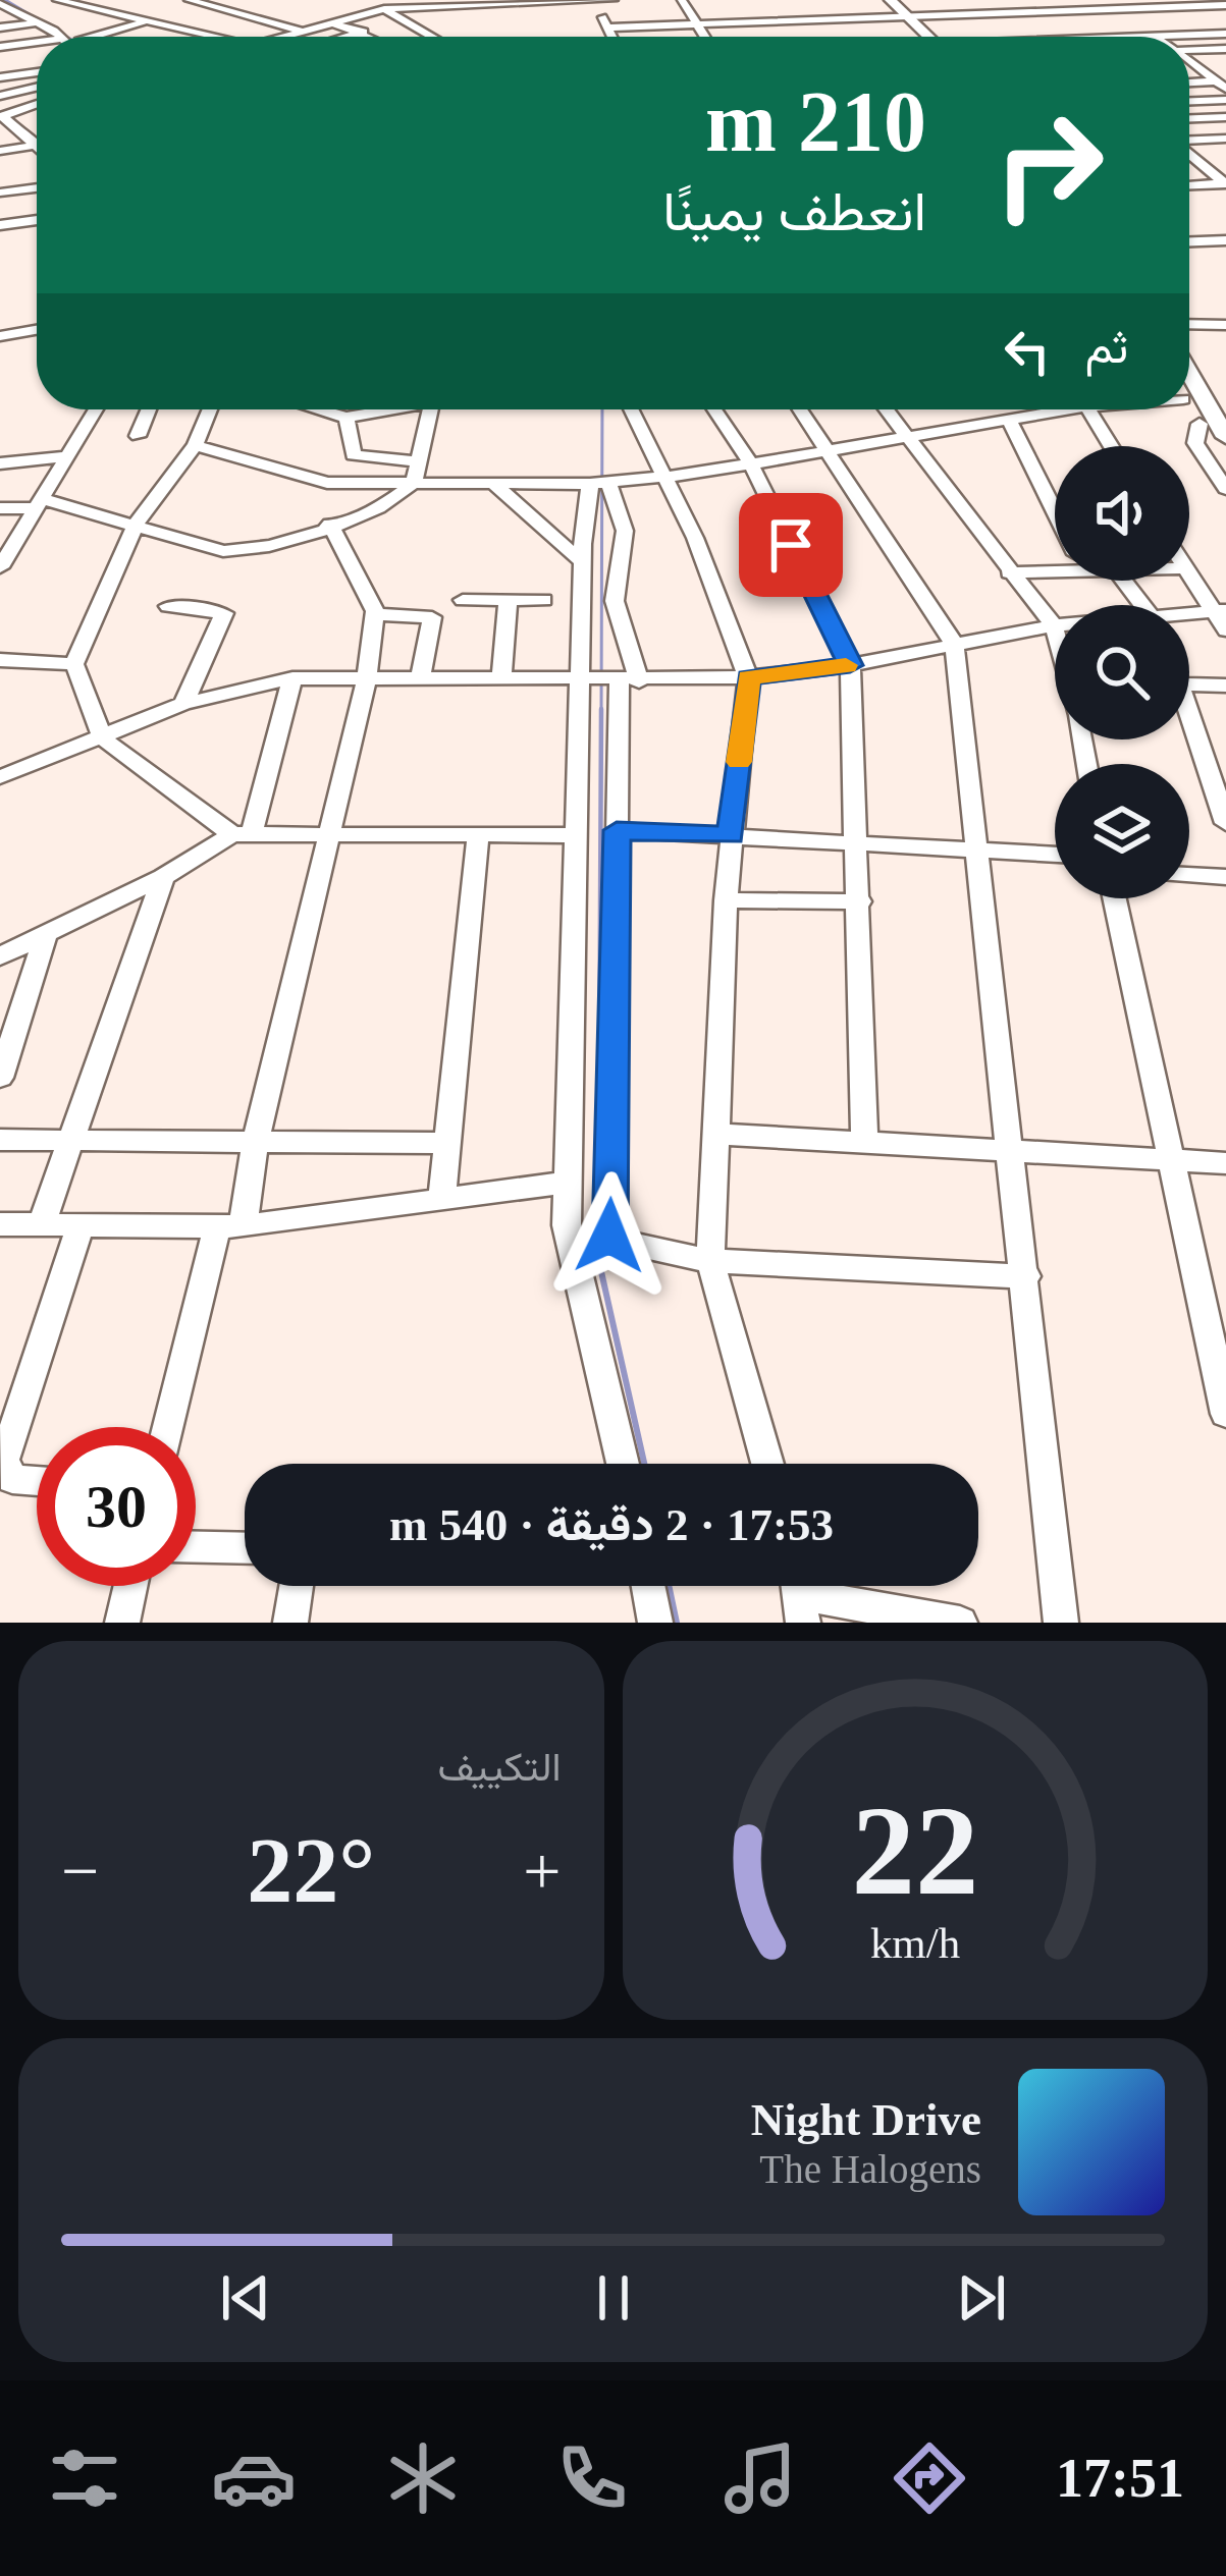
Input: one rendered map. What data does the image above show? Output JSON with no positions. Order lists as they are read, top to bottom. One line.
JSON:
{"page":{"turn":["210 m","انعطف يمينًا"],"then":"ثم","limit":"30","trip":"17:53 · 2 دقيقة · 540 m","tile":"التكييف","heat":["−","22°","+"],"song":["Night Drive","The Halogens"],"tabs":"17:51","gauge":["22","km/h"]}}
